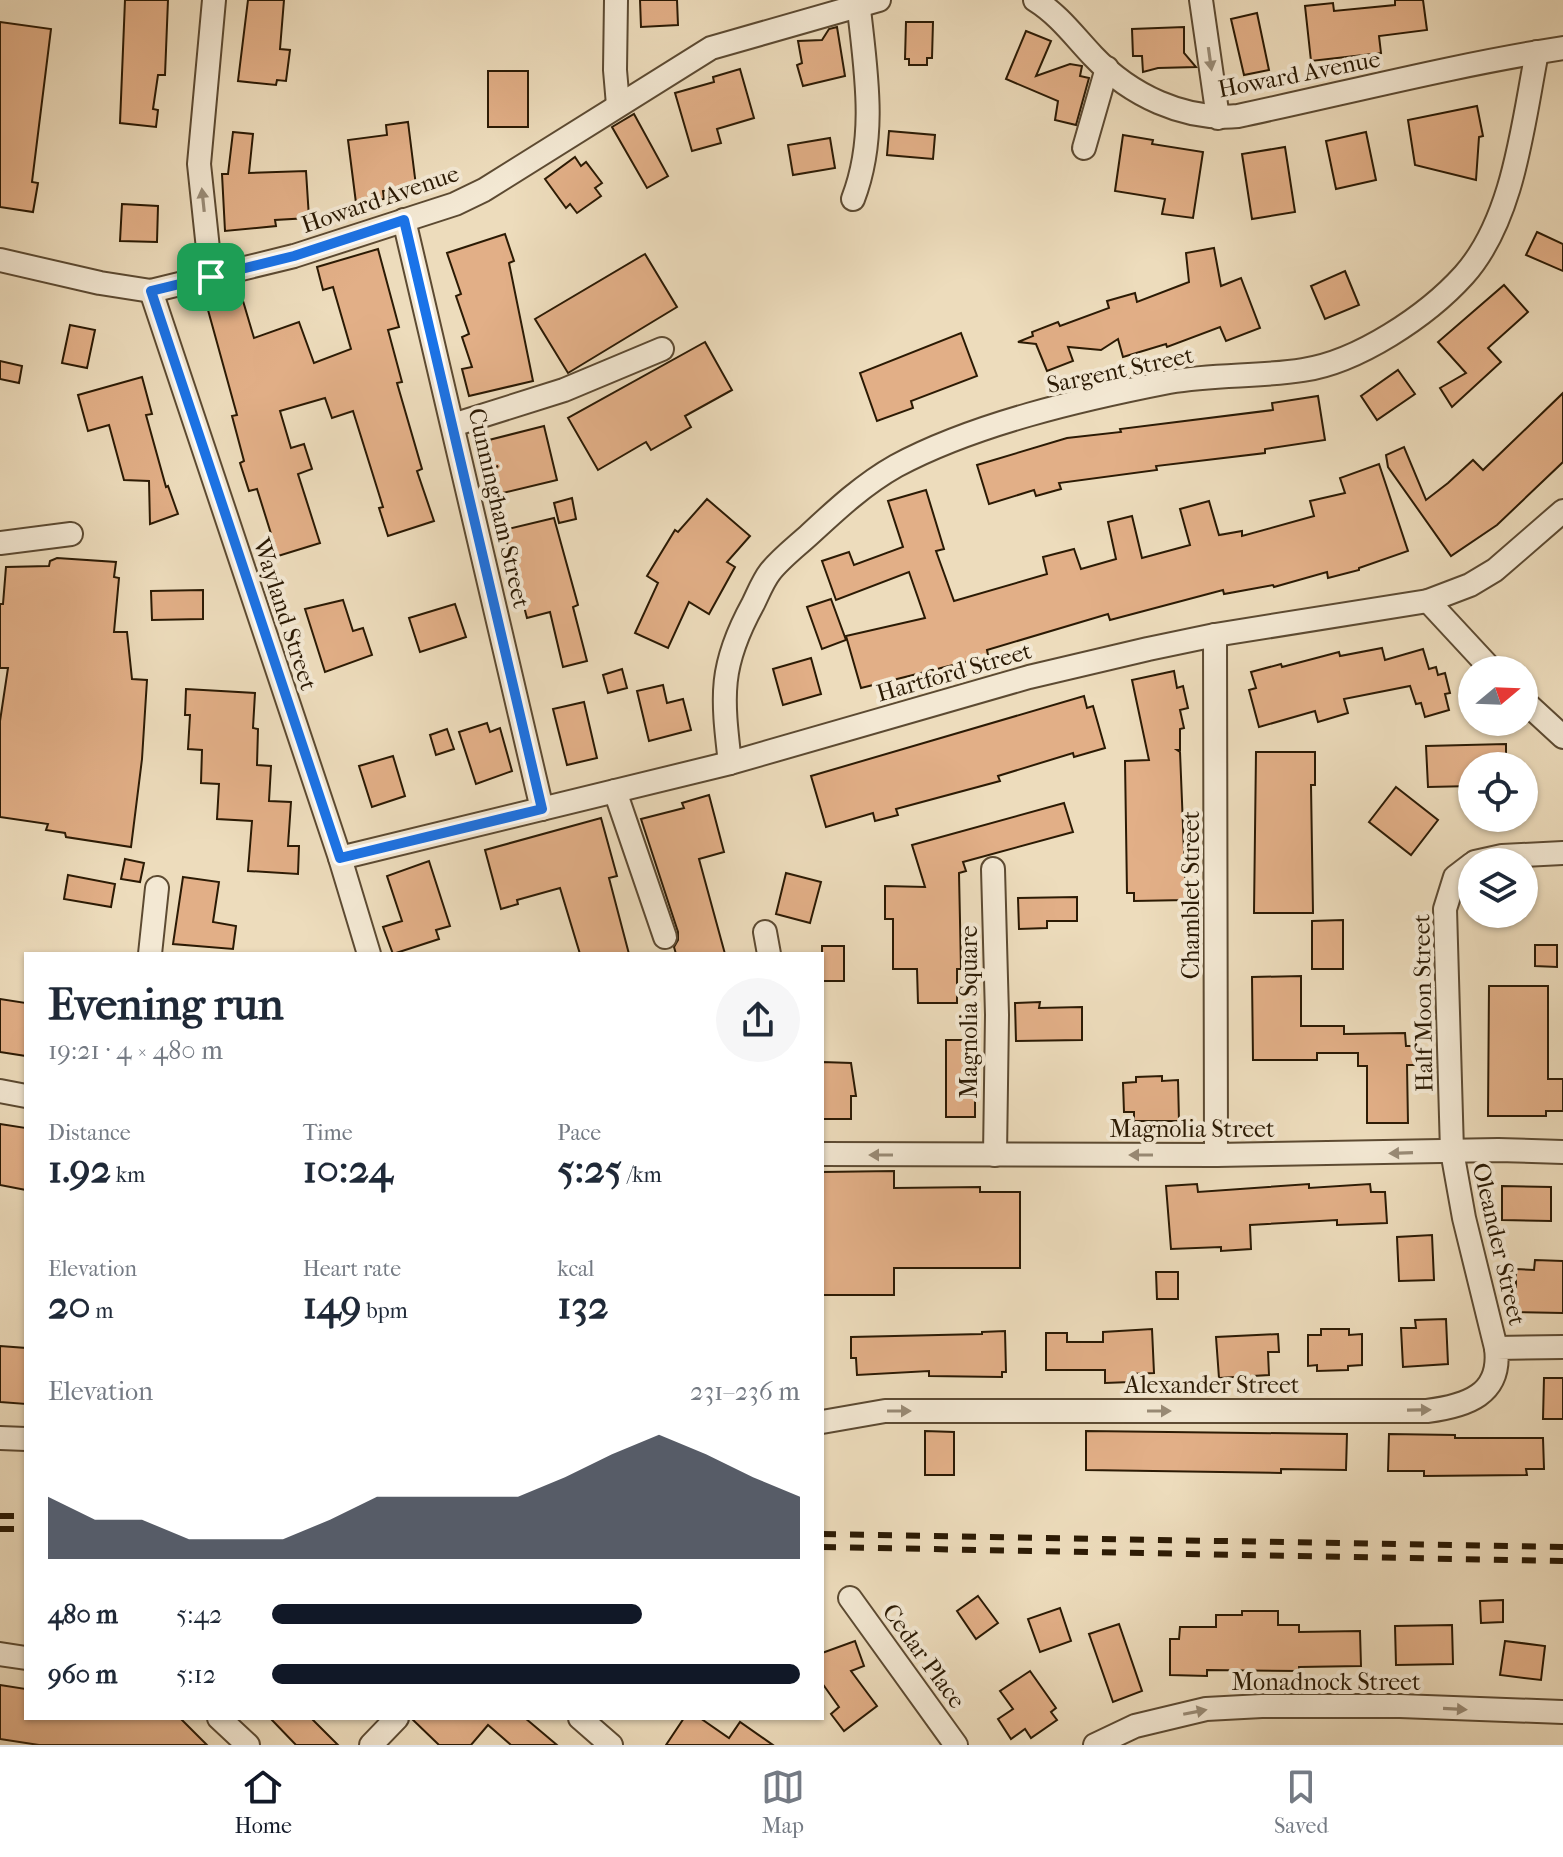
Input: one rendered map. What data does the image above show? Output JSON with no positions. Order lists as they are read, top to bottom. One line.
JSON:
{"streets":{"street":["Howard Avenue","Sargent Street","Cunningham Street","Wayland Street","Hartford Street","Chamblet Street","Half Moon Street","Magnolia Square","Magnolia Street","Oleander Street","Alexander Street","Cedar Place","Monadnock Street"]},"crossings":[["Howard Avenue","Sargent Street"],["Howard Avenue","Cunningham Street"],["Howard Avenue","Wayland Street"],["Sargent Street","Hartford Street"],["Cunningham Street","Hartford Street"],["Wayland Street","Hartford Street"],["Hartford Street","Chamblet Street"],["Chamblet Street","Magnolia Street"],["Half Moon Street","Magnolia Street"],["Half Moon Street","Oleander Street"],["Magnolia Square","Magnolia Street"],["Magnolia Street","Oleander Street"],["Oleander Street","Alexander Street"]],"one_way":["Magnolia Street","Alexander Street","Monadnock Street"],"north":"right","page":{"heading":["Evening run","19:21 · 4 × 480 m"],"stats":[["Distance","1.92 km"],["Time","10:24"],["Pace","5:25 /km"],["Elevation","20 m"],["Heart rate","149 bpm"],["kcal","132"]],"chart":["Elevation","231–236 m"],"list":[{"name":"480 m","note":"5:42"},{"name":"960 m","note":"5:12"}],"tabs":["Home","Map","Saved"]}}
